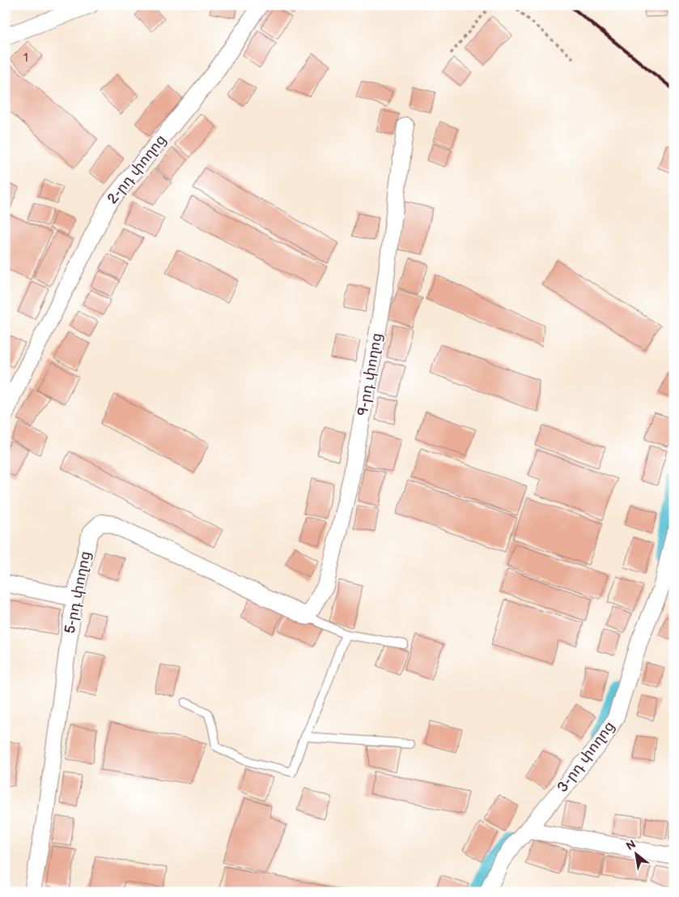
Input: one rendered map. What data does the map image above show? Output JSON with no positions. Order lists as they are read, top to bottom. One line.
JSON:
{"streets":{"street":["2-րդ փողոց","9-րդ փողոց","5-րդ փողոց","3-րդ փողոց"]},"crossings":[["9-րդ փողոց","5-րդ փողոց"]],"house_numbers":["1"],"north":"top left"}
